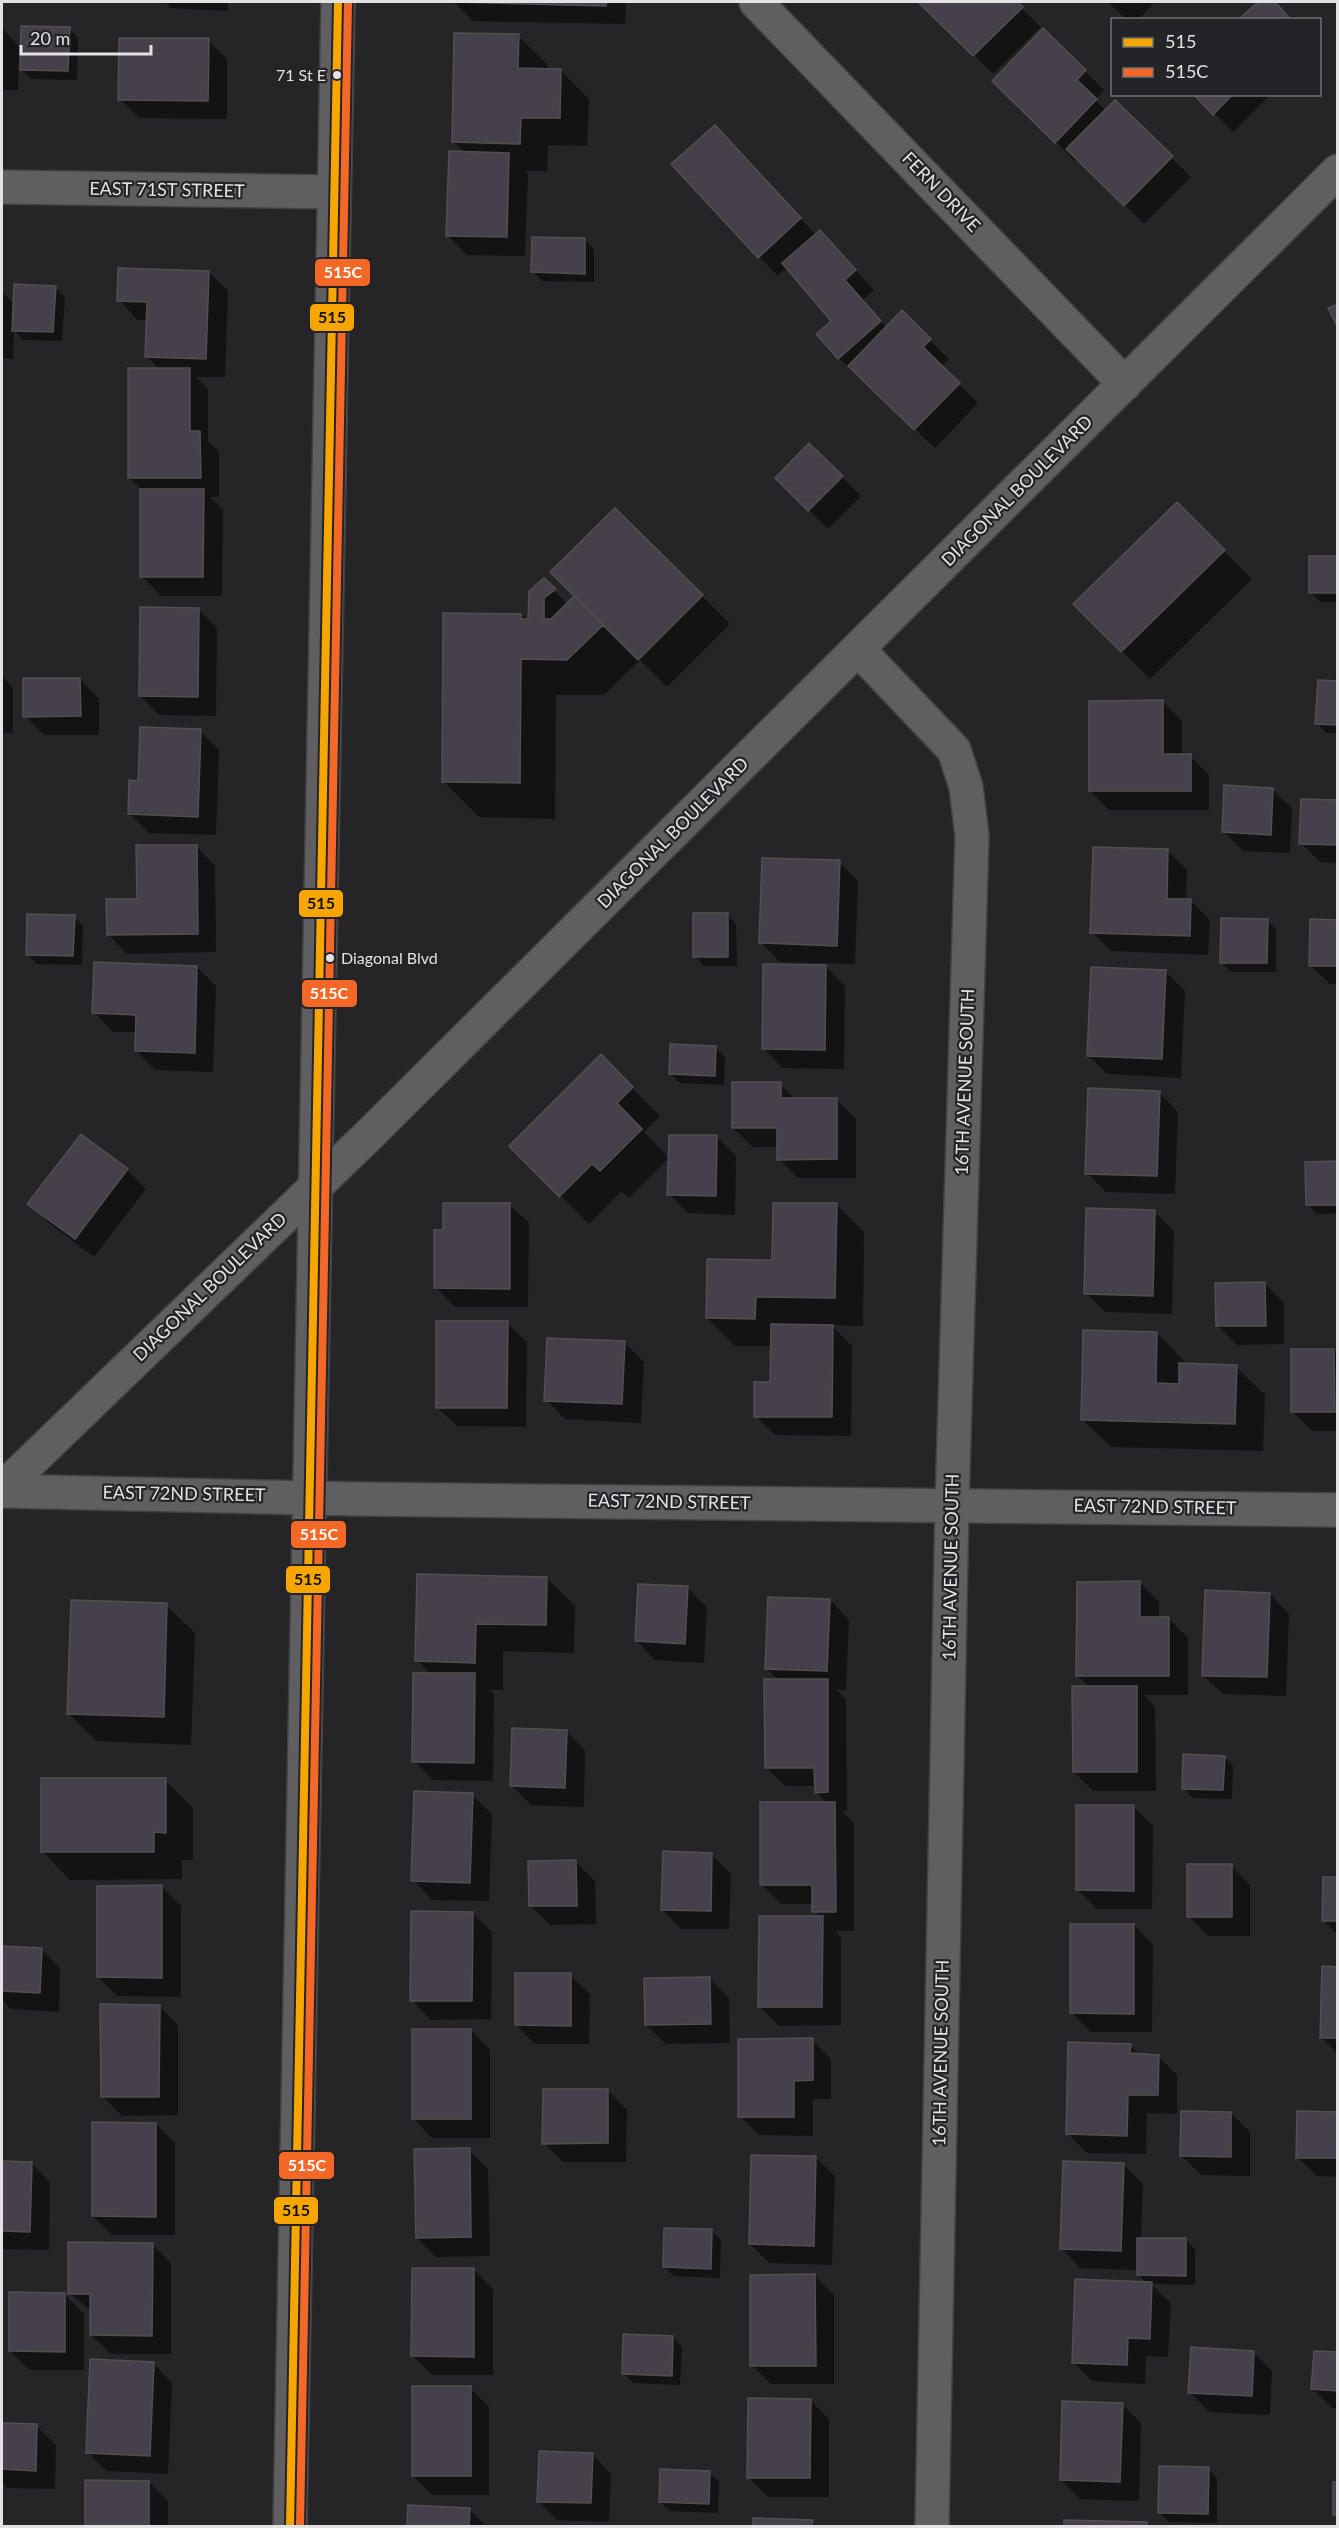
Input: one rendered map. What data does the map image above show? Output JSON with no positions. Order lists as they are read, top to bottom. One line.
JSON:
{"streets":{"street":["EAST 71ST STREET","FERN DRIVE","DIAGONAL BOULEVARD","16TH AVENUE SOUTH","EAST 72ND STREET"]},"crossings":[["FERN DRIVE","DIAGONAL BOULEVARD"],["DIAGONAL BOULEVARD","16TH AVENUE SOUTH"],["DIAGONAL BOULEVARD","EAST 72ND STREET"],["16TH AVENUE SOUTH","EAST 72ND STREET"]],"places":["71 St E","Diagonal Blvd"],"lines":["transit line 515","transit line 515C"],"legend":["515","515C"],"scale_bar":"20 m"}
